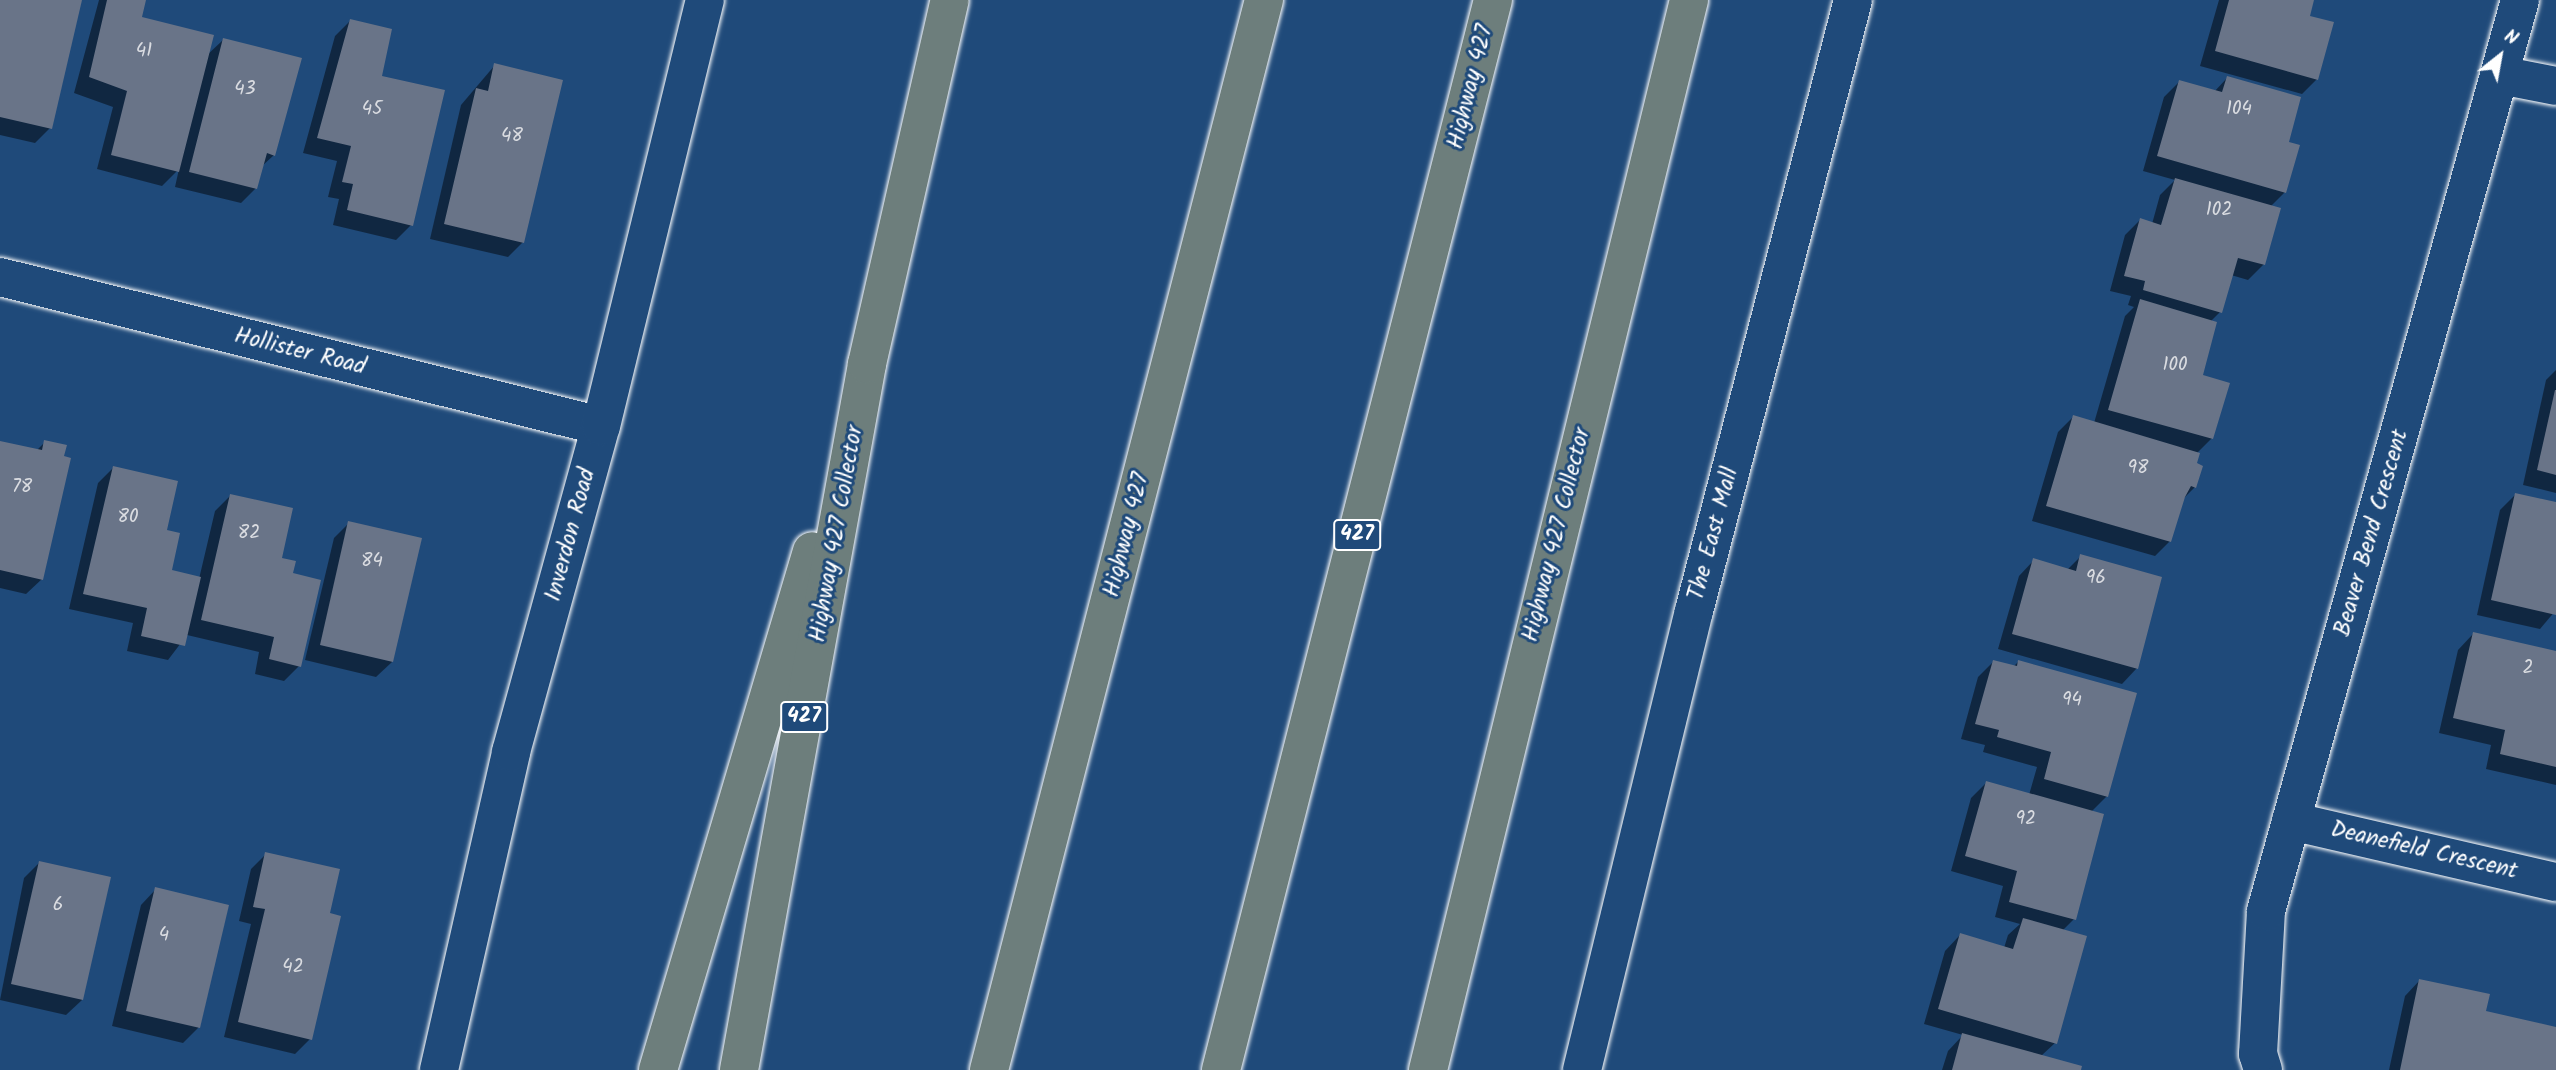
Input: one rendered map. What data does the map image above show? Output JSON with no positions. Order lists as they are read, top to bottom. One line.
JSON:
{"streets":{"highway":["Highway 427","Highway 427 Collector","427"],"street":["Hollister Road","Beaver Bend Crescent","The East Mall","Inverdon Road","Deanefield Crescent"]},"crossings":[["Hollister Road","Inverdon Road"],["Beaver Bend Crescent","Deanefield Crescent"]],"house_numbers":["41","43","45","104","48","102","100","98","78","80","82","84","96","2","94","92","6","4","42"],"north":"top right"}
